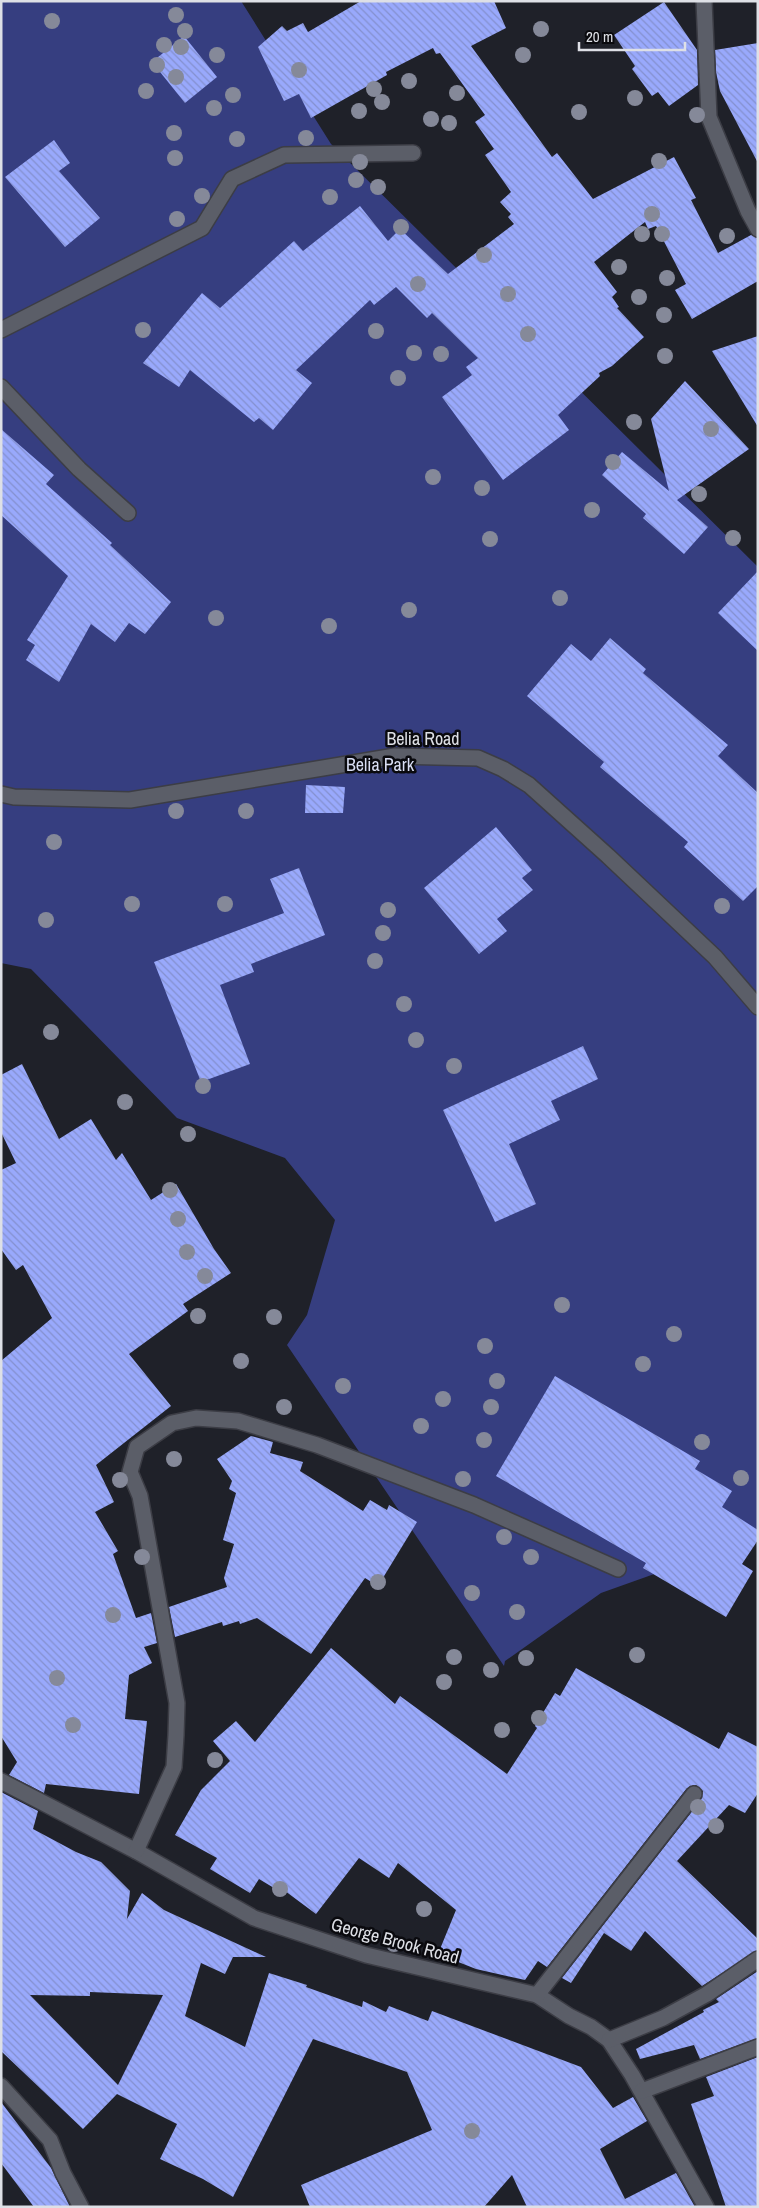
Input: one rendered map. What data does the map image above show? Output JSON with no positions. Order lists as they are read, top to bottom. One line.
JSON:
{"streets":{"street":["Belia Road","George Brook Road"]},"parks":["Belia Park"],"scale_bar":"20 m"}
